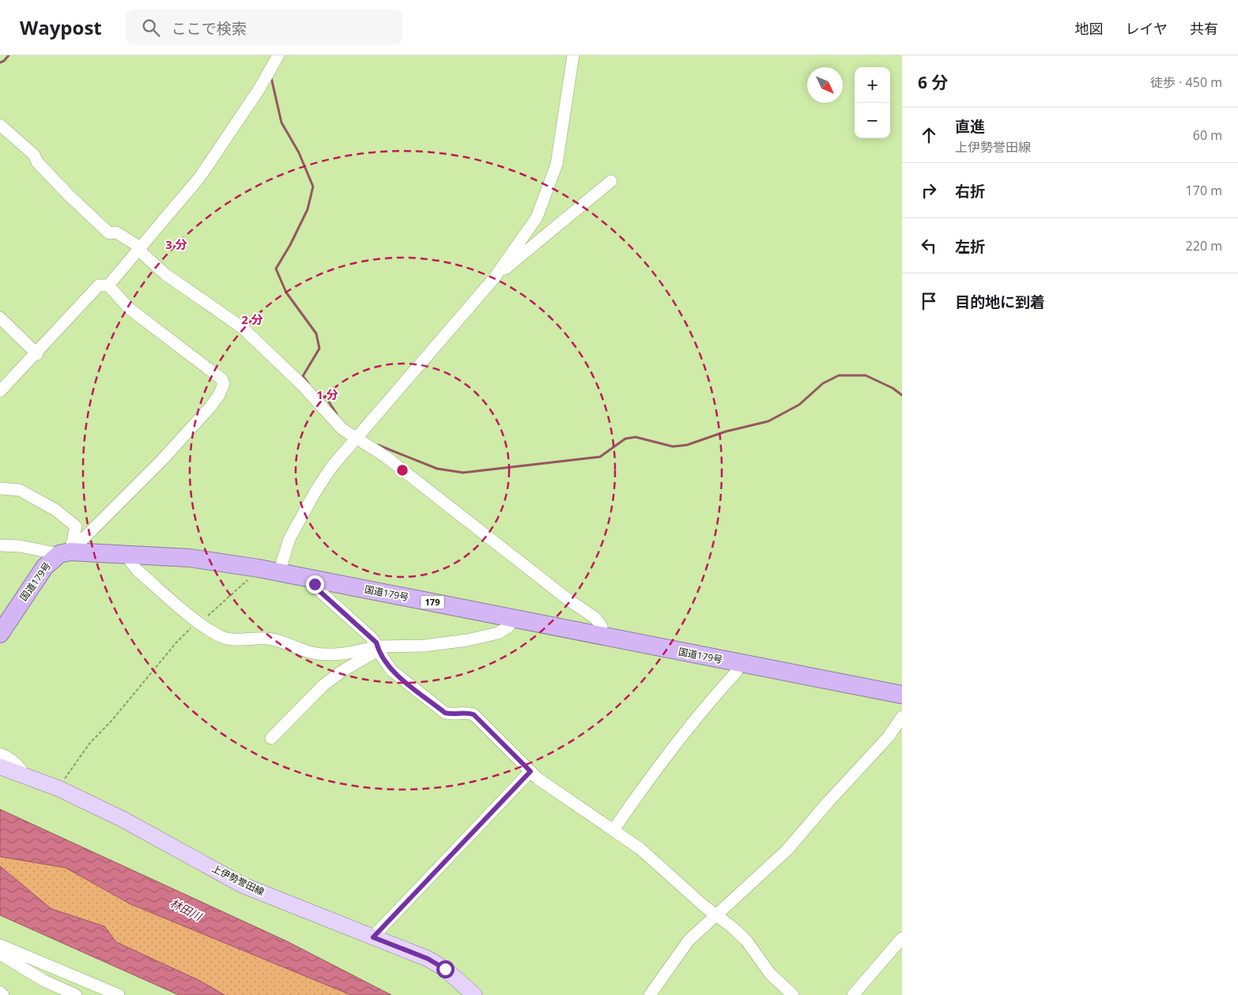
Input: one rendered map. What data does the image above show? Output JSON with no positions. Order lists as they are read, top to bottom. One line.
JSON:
{"streets":{"highway":["国道179号","179"],"main road":["上伊勢誉田線"]},"water":["林田川"],"north":"bottom right","page":{"header":"Waypost","search":"ここで検索","nav":["地図","レイヤ","共有"],"heading":["6 分","徒歩 · 450 m"],"map_buttons":["+","−"],"list":[["直進","上伊勢誉田線","60 m"],["右折","170 m"],["左折","220 m"],"目的地に到着"]},"rings":["3 分","2 分","1 分"]}
